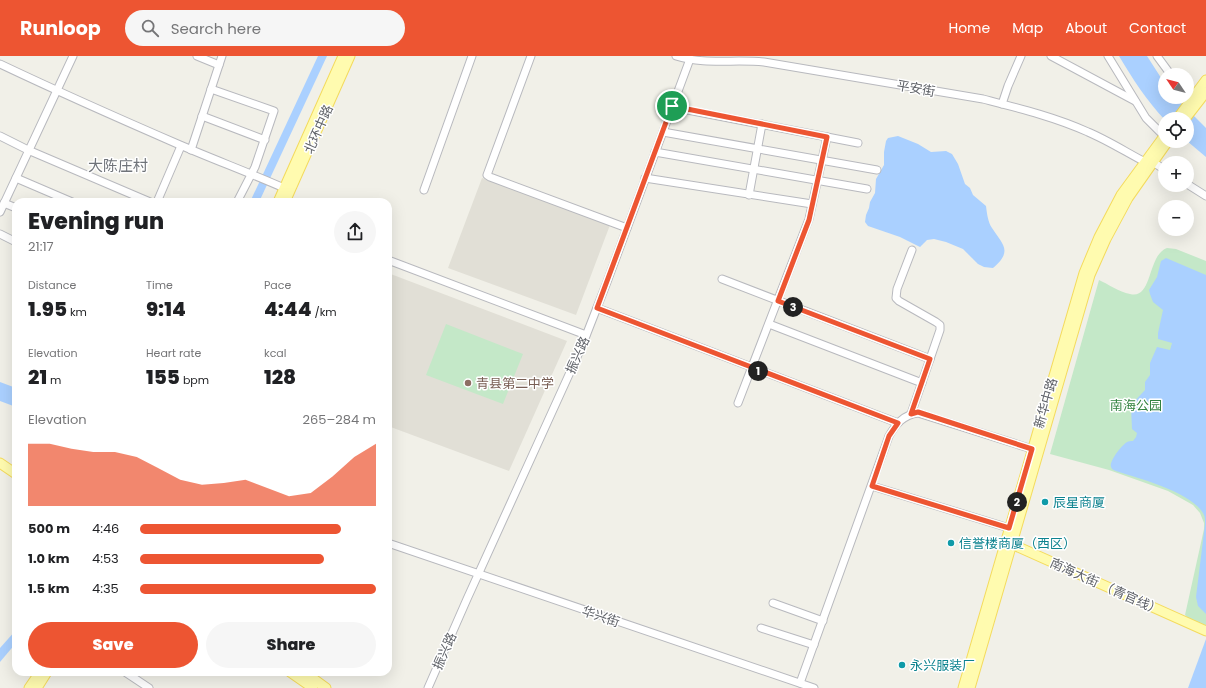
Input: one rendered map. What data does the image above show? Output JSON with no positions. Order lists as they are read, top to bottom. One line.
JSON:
{"streets":{"main road":["北环中路","新华中路","南海大街 （青官线）"],"street":["平安街","振兴路","华兴街"]},"crossings":[["平安街","振兴路"],["平安街","新华中路"],["振兴路","华兴街"],["新华中路","南海大街 （青官线）"]],"districts":["大陈庄村"],"parks":["南海公园"],"places":["青县第二中学","辰星商厦","信誉楼商厦（西区）","永兴服装厂"],"north":"top left","page":{"header":"Runloop","search":"Search here","nav":["Home","Map","About","Contact"],"map_buttons":["+","−"],"heading":["Evening run","21:17"],"stats":[["Distance","1.95 km"],["Time","9:14"],["Pace","4:44 /km"],["Elevation","21 m"],["Heart rate","155 bpm"],["kcal","128"]],"pins":["3","1","2"],"chart":["Elevation","265–284 m"],"list":[{"name":"500 m","note":"4:46"},{"name":"1.0 km","note":"4:53"},{"name":"1.5 km","note":"4:35"}],"buttons":["Save","Share"]}}
